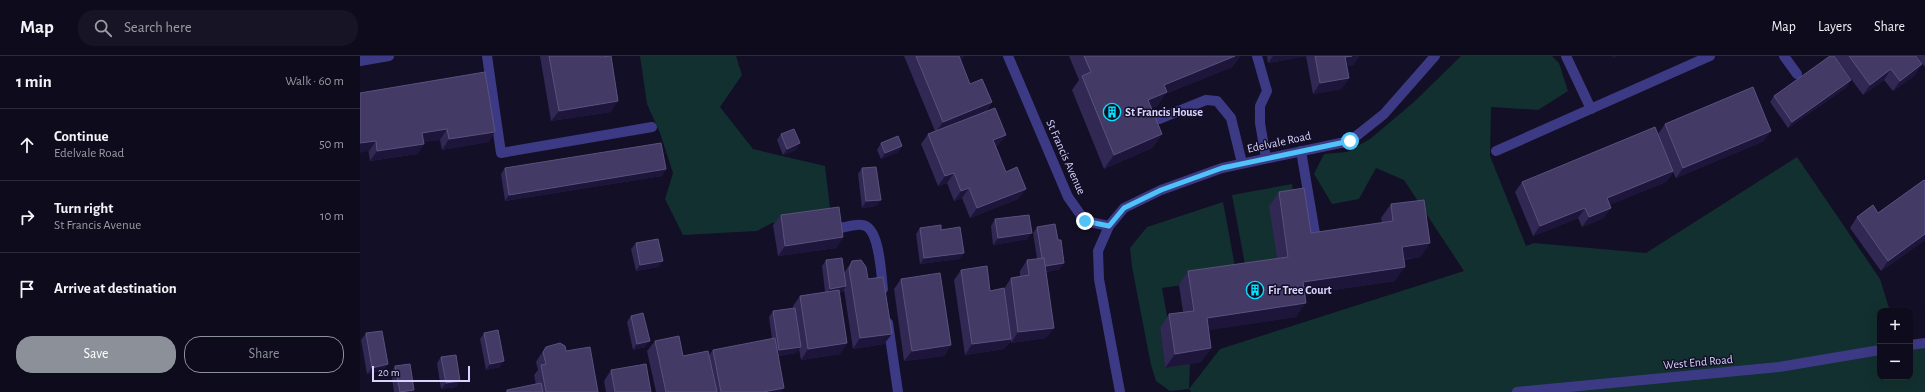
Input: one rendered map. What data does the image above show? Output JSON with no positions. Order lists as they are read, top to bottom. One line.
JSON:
{"streets":{"street":["Edelvale Road","St Francis Avenue","West End Road"]},"crossings":[["Edelvale Road","St Francis Avenue"]],"places":{"building":["St Francis House","Fir Tree Court"]},"scale_bar":"20 m","page":{"header":"Map","search":"Search here","nav":["Map","Layers","Share"],"heading":["1 min","Walk · 60 m"],"list":[["Continue","Edelvale Road","50 m"],["Turn right","St Francis Avenue","10 m"],"Arrive at destination"],"map_buttons":["+","−"],"buttons":["Save","Share"],"scale":"20 m"}}
